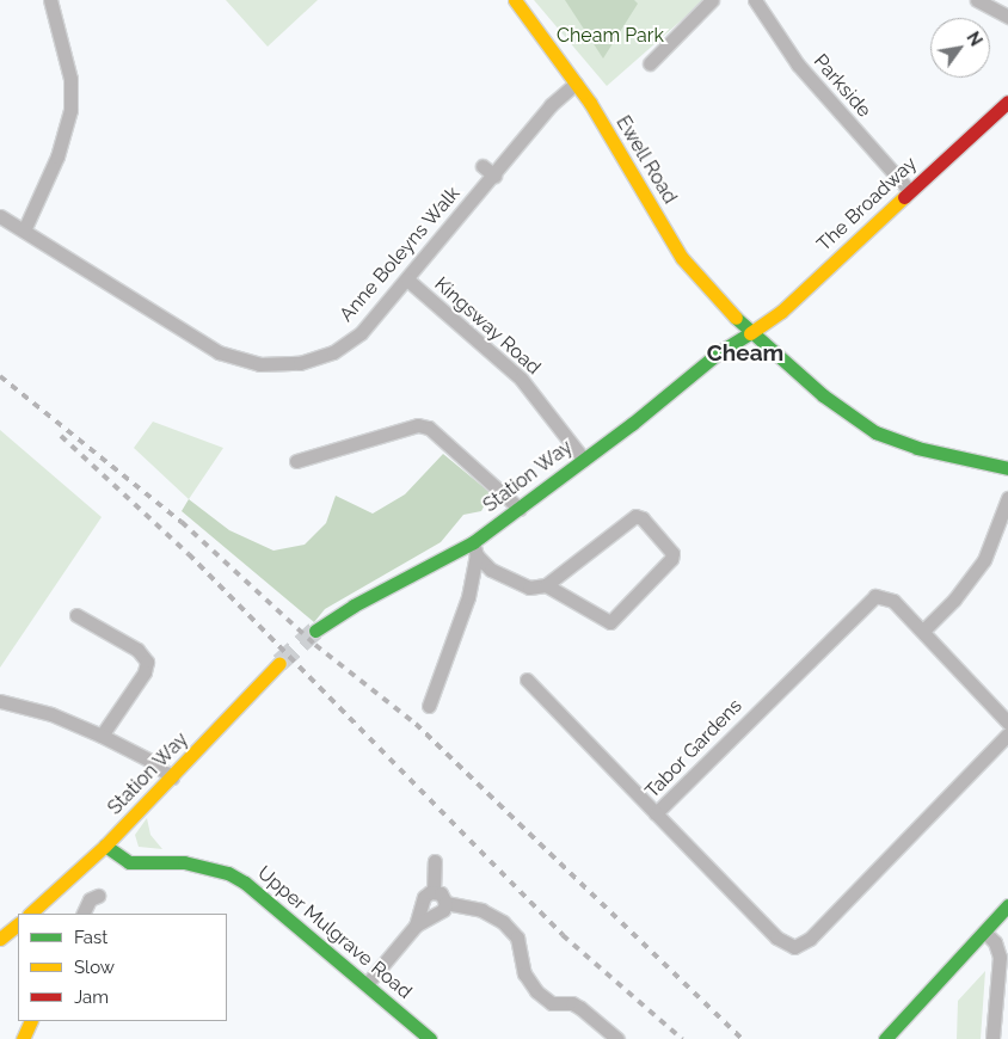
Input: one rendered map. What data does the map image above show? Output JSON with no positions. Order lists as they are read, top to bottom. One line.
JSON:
{"streets":{"main road":["Ewell Road","The Broadway","Station Way","Upper Mulgrave Road"],"street":["Parkside","Anne Boleyns Walk","Kingsway Road","Tabor Gardens"]},"crossings":[["Parkside","The Broadway"],["Ewell Road","The Broadway"],["Ewell Road","Anne Boleyns Walk"],["Ewell Road","Station Way"],["The Broadway","Station Way"],["Anne Boleyns Walk","Kingsway Road"],["Kingsway Road","Station Way"],["Station Way","Upper Mulgrave Road"]],"districts":["Cheam"],"parks":["Cheam Park"],"legend":["Fast","Slow","Jam"],"north":"top right"}
